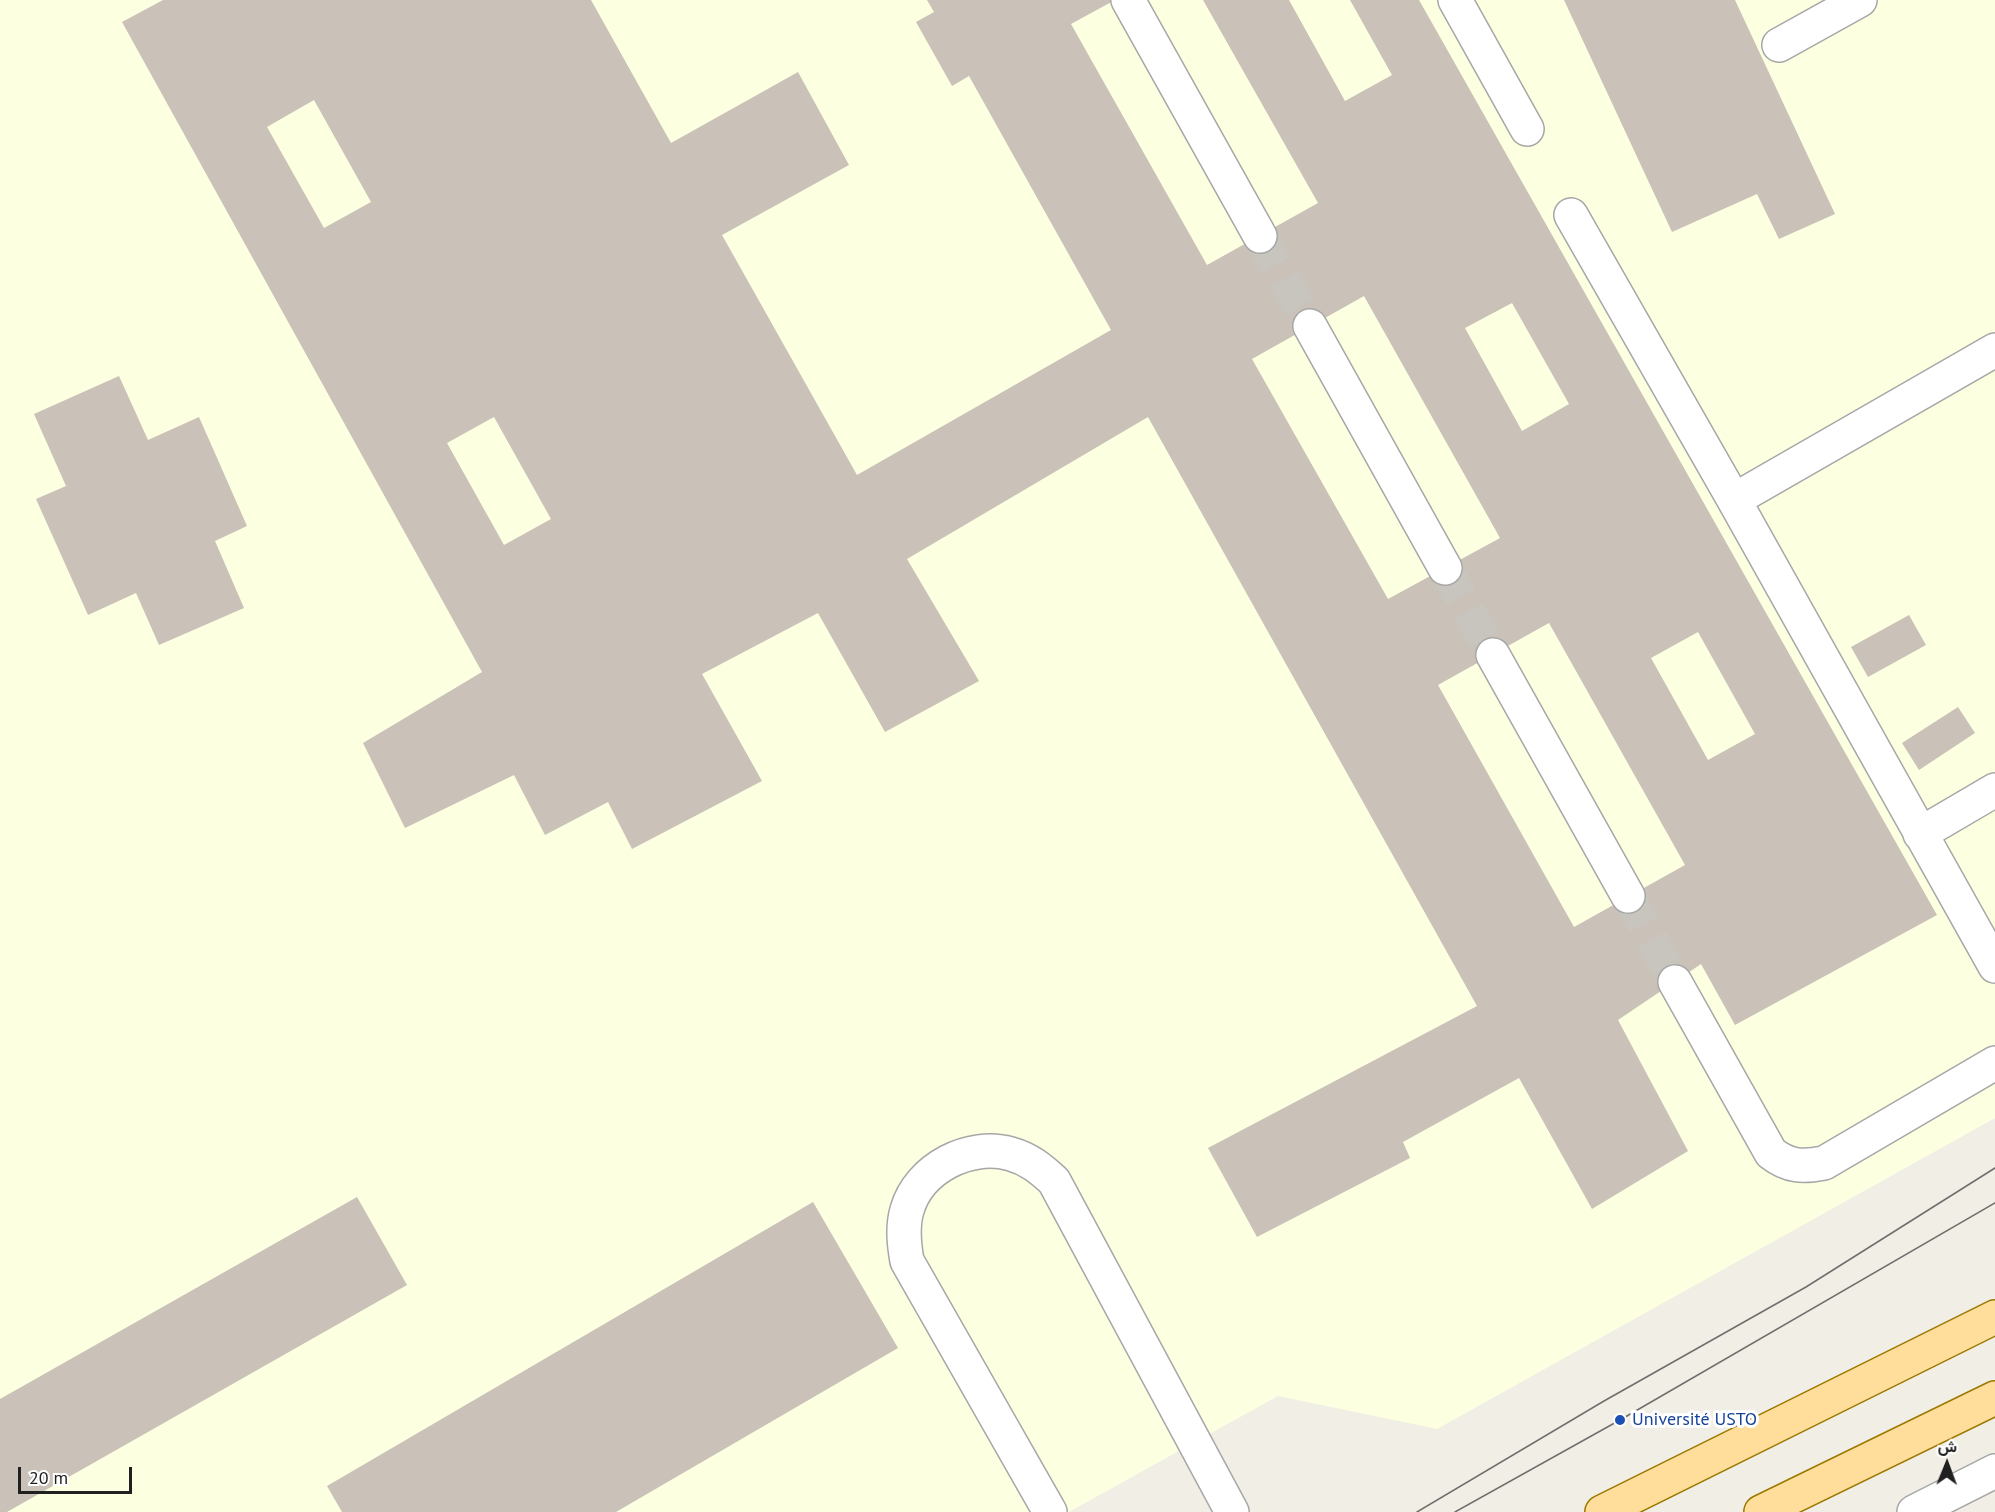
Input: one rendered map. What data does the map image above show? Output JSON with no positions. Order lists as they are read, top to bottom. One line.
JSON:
{"places":["Université USTO"],"scale_bar":"20 m","north":"top"}
